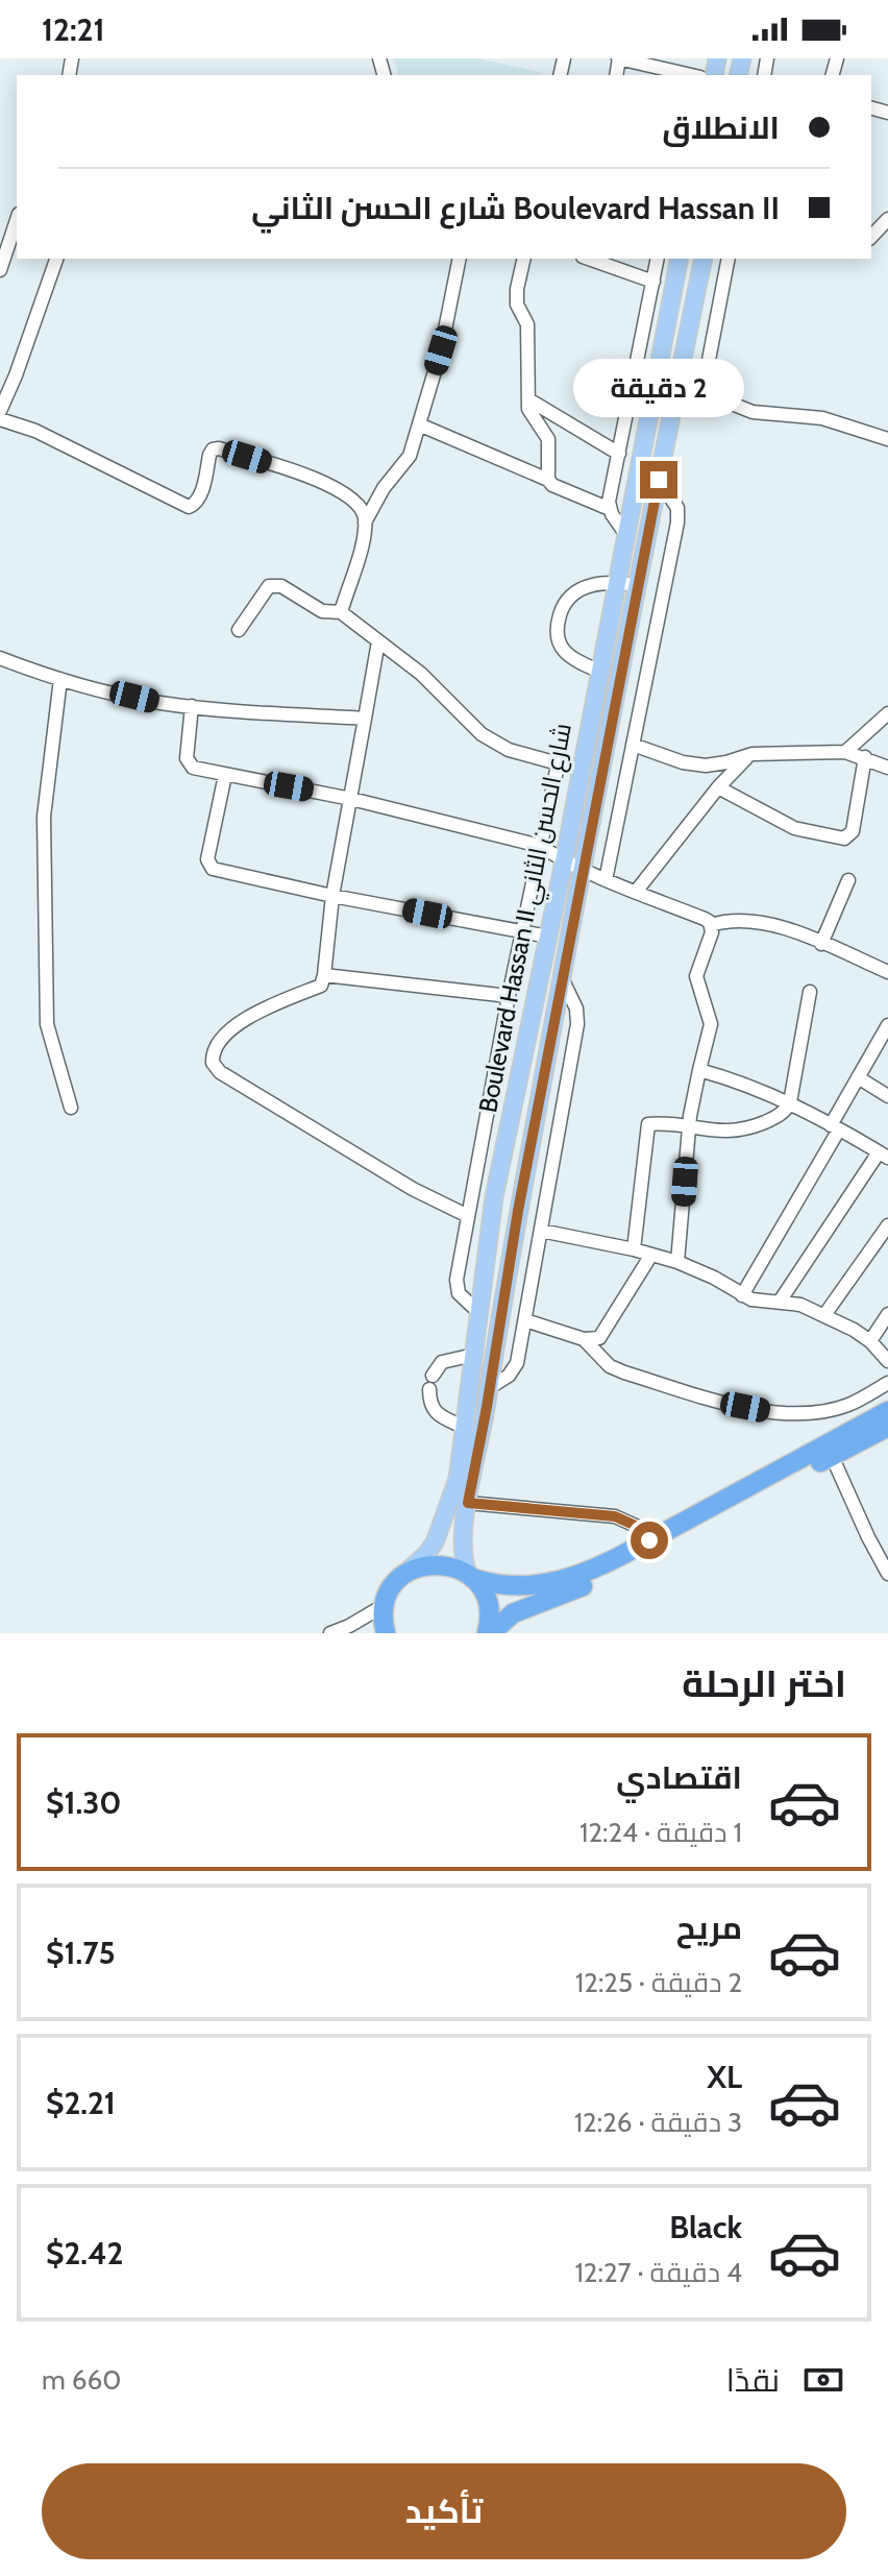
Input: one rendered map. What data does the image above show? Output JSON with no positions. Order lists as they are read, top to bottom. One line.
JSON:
{"streets":{"main road":["Boulevard Hassan II شارع الحسن الثاني"]},"page":{"status":"12:21","banner":["الانطلاق","Boulevard Hassan II شارع الحسن الثاني"],"bubble":"2 دقيقة","heading":"اختر الرحلة","list":[{"name":"اقتصادي","note":"1 دقيقة · 12:24","value":"$1.30"},{"name":"مريح","note":"2 دقيقة · 12:25","value":"$1.75"},{"name":"XL","note":"3 دقيقة · 12:26","value":"$2.21"},{"name":"Black","note":"4 دقيقة · 12:27","value":"$2.42"}],"pay":["نقدًا","660 m"],"buttons":"تأكيد"}}
